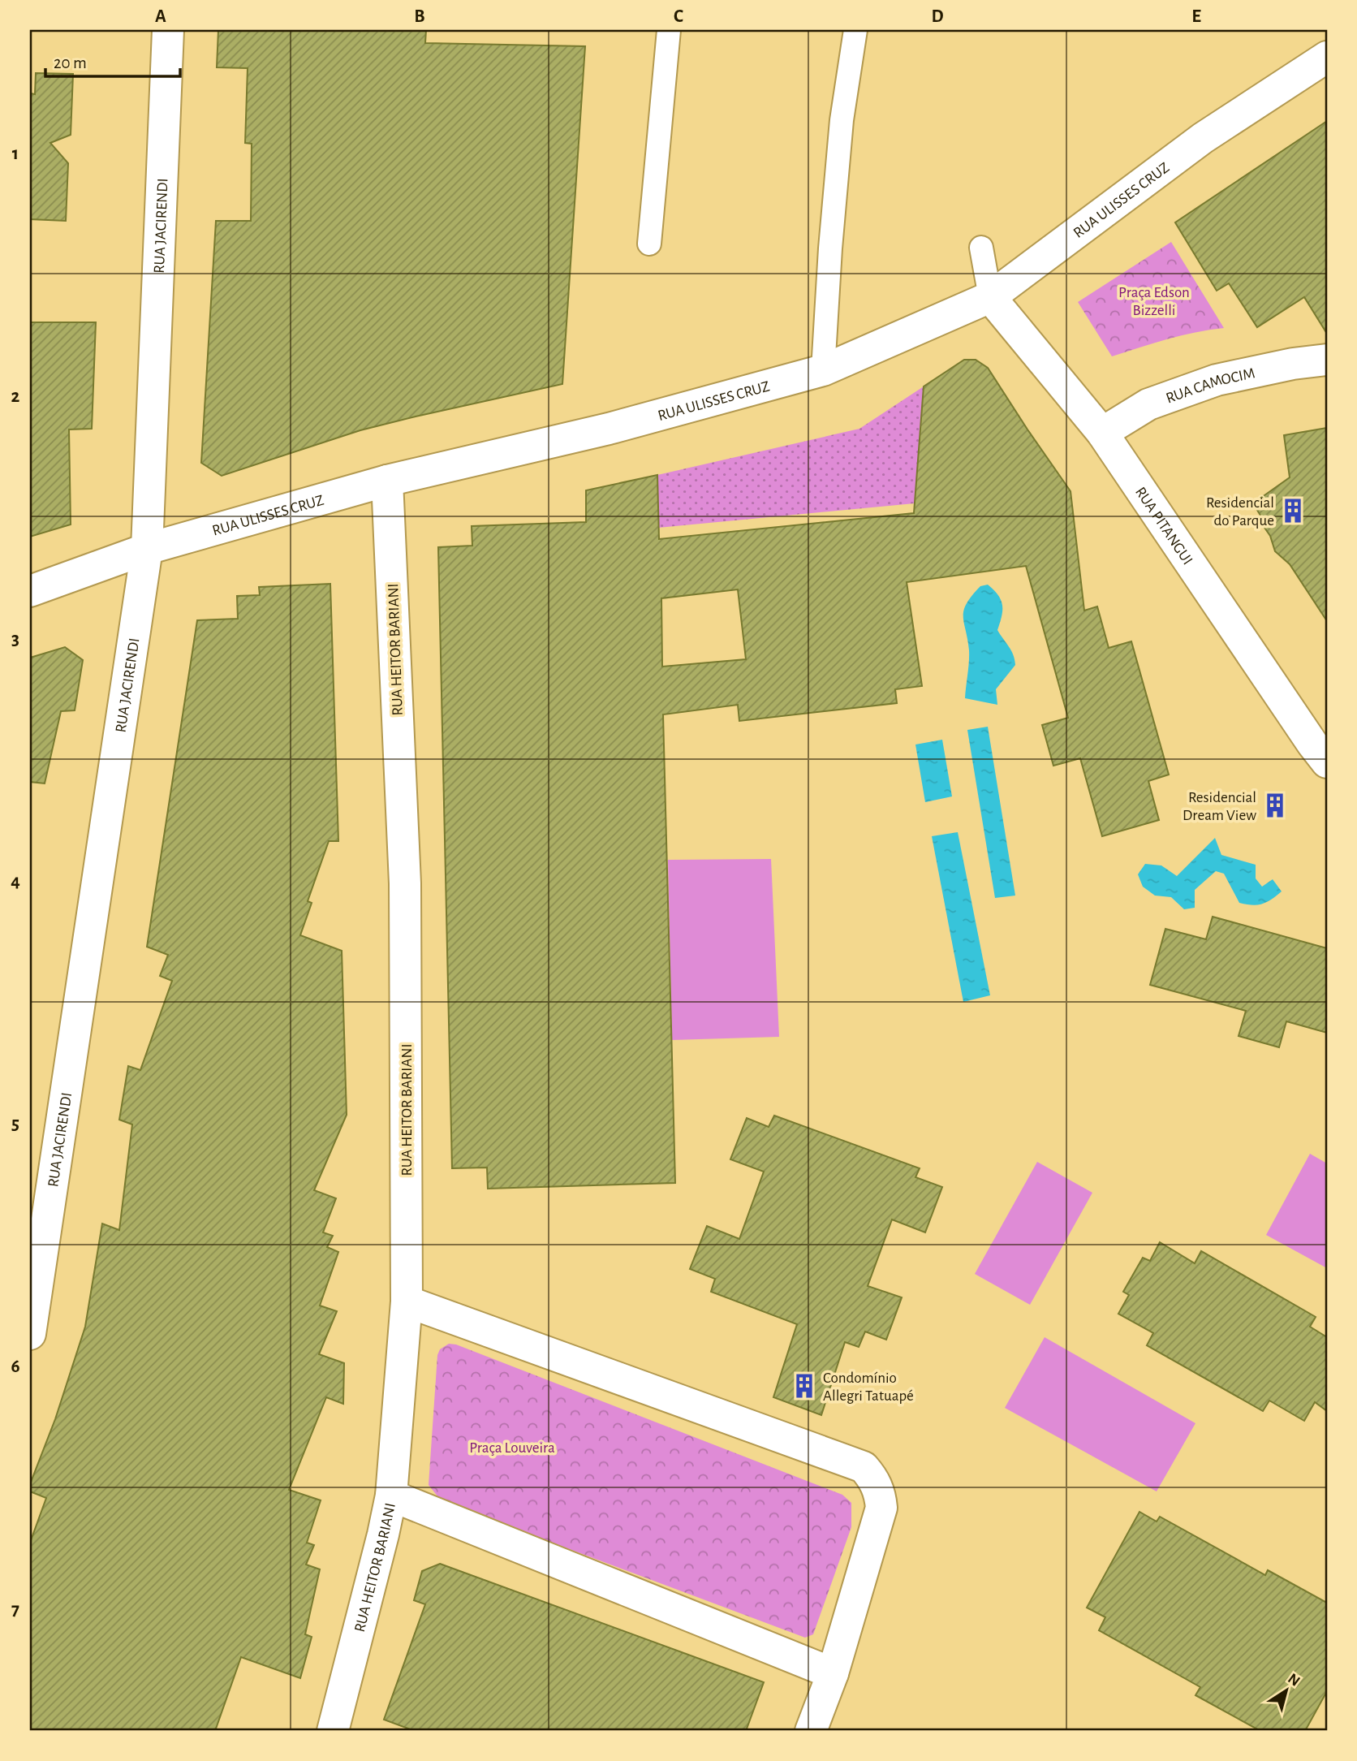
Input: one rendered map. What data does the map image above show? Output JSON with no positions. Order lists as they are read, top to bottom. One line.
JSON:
{"streets":{"street":["RUA ULISSES CRUZ","RUA JACIRENDI","RUA CAMOCIM","RUA PITANGUI","RUA HEITOR BARIANI"]},"crossings":[["RUA ULISSES CRUZ","RUA JACIRENDI"],["RUA ULISSES CRUZ","RUA PITANGUI"],["RUA ULISSES CRUZ","RUA HEITOR BARIANI"],["RUA CAMOCIM","RUA PITANGUI"]],"parks":["Praça Edson Bizzelli","Praça Louveira"],"places":{"building":["Residencial do Parque","Residencial Dream View","Condomínio Allegri Tatuapé"]},"scale_bar":"20 m","north":"top right","grid":{"columns":["A","B","C","D","E"],"rows":["1","2","3","4","5","6","7"]}}
